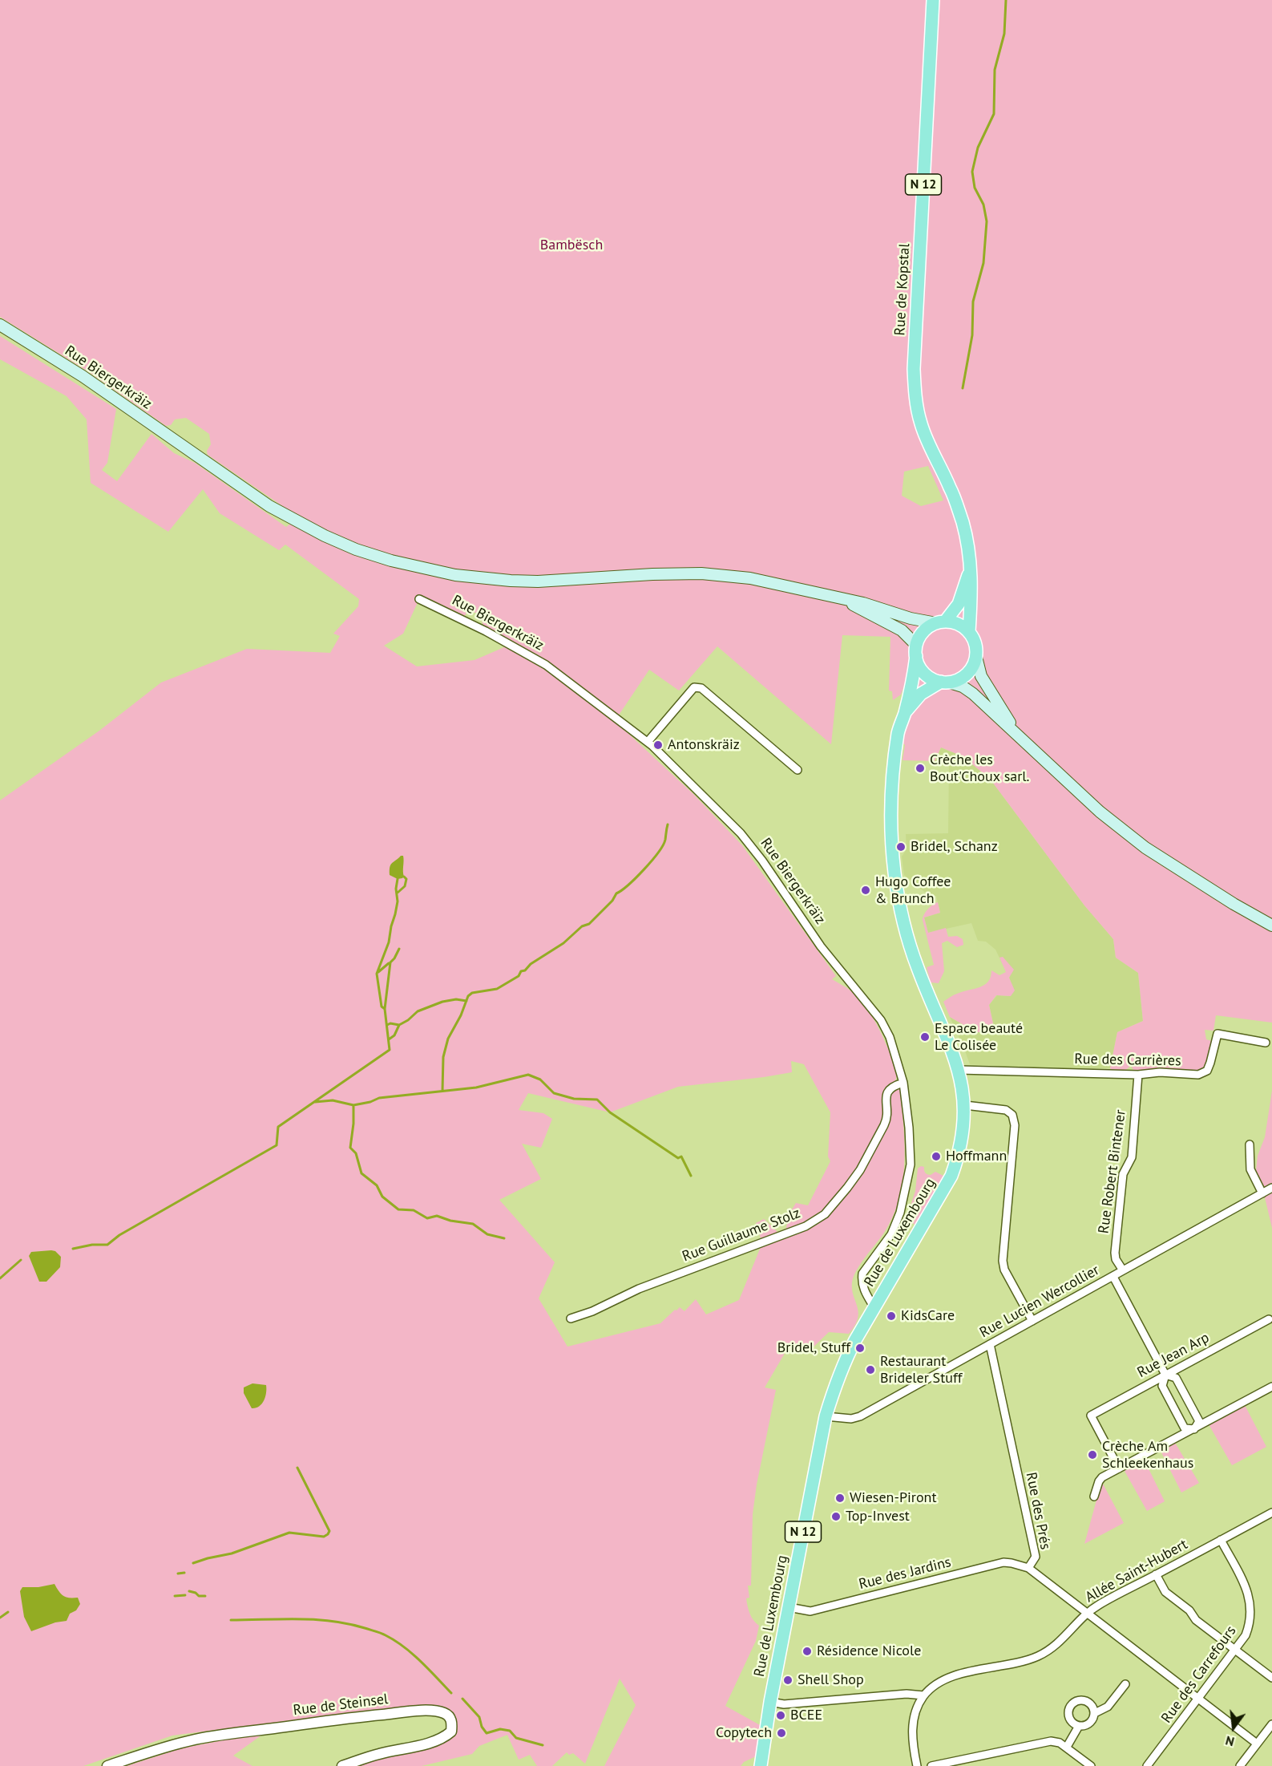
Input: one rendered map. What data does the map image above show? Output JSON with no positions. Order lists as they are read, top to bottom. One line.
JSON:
{"streets":{"main road":["N 12","Rue de Kopstal","Rue Biergerkräiz","Rue de Luxembourg"],"street":["Rue des Carrières","Rue Robert Bintener","Rue Guillaume Stolz","Rue Lucien Wercollier","Rue Jean Arp","Rue des Prés","Allée Saint-Hubert","Rue des Jardins","Rue des Carrefours","Rue de Steinsel"]},"crossings":[["Rue de Kopstal","Rue de Luxembourg"],["Rue Biergerkräiz","Rue de Luxembourg"],["Rue Biergerkräiz","Rue Guillaume Stolz"],["Rue des Carrières","Rue Robert Bintener"],["Rue des Carrières","Rue de Luxembourg"],["Rue Robert Bintener","Rue Lucien Wercollier"],["Rue de Luxembourg","Rue Lucien Wercollier"],["Rue de Luxembourg","Rue des Jardins"],["Rue Lucien Wercollier","Rue des Prés"],["Rue des Prés","Allée Saint-Hubert"],["Rue des Prés","Rue des Jardins"],["Rue des Prés","Rue des Carrefours"],["Allée Saint-Hubert","Rue des Carrefours"]],"parks":["Bambësch"],"places":["Antonskräiz","Crèche les Bout'Choux sarl.","Bridel, Schanz","Hugo Coffee & Brunch","Espace beauté Le Colisée","Hoffmann","KidsCare","Bridel, Stuff","Restaurant Brideler Stuff","Crèche Am Schleekenhaus","Wiesen-Piront","Top-Invest","Résidence Nicole","Shell Shop","BCEE","Copytech"],"north":"bottom"}
